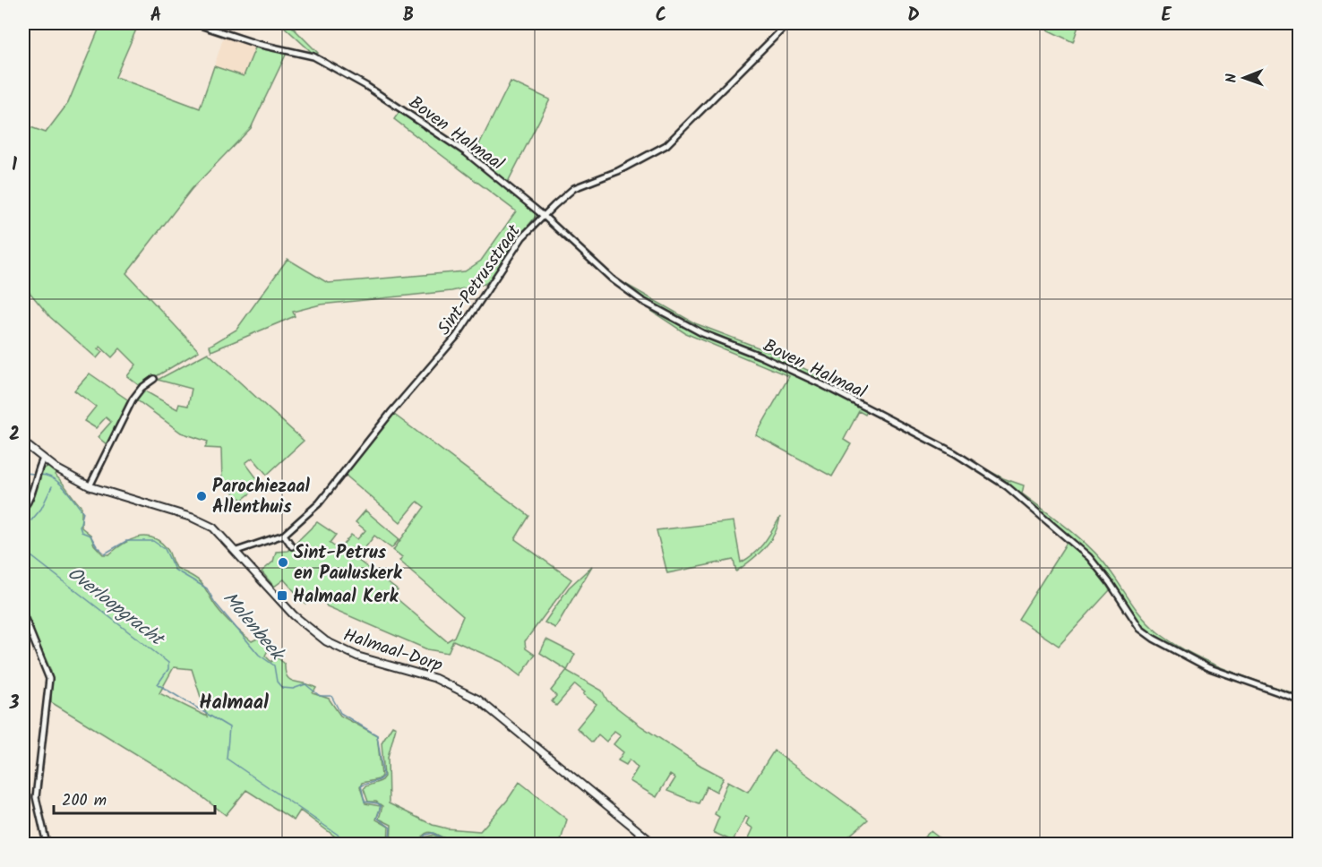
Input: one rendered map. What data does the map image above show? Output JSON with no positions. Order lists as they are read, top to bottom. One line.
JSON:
{"streets":{"street":["Boven Halmaal","Sint-Petrusstraat","Halmaal-Dorp"]},"crossings":[["Boven Halmaal","Sint-Petrusstraat"],["Sint-Petrusstraat","Halmaal-Dorp"]],"districts":["Halmaal"],"water":["Overloopgracht","Molenbeek"],"places":{"other":["Parochiezaal Allenthuis","Sint-Petrus en Pauluskerk"],"transit":["Halmaal Kerk"]},"scale_bar":"200 m","north":"left","grid":{"columns":["A","B","C","D","E"],"rows":["1","2","3"]}}
